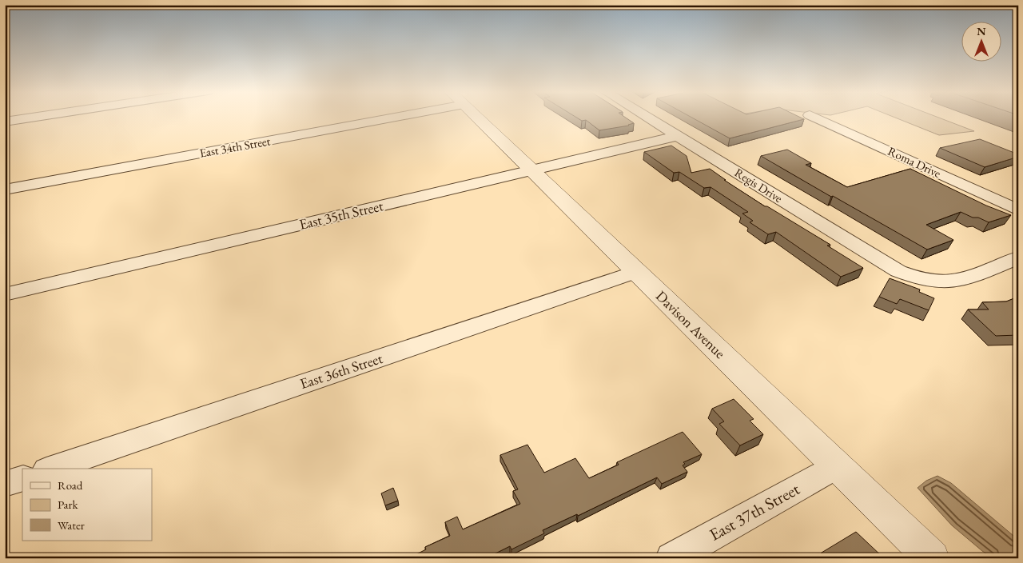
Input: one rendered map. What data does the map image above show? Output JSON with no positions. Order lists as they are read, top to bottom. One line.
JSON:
{"streets":{"street":["East 34th Street","Roma Drive","Regis Drive","East 35th Street","Davison Avenue","East 36th Street","East 37th Street"]},"crossings":[["Regis Drive","East 35th Street"],["East 35th Street","Davison Avenue"],["Davison Avenue","East 36th Street"],["Davison Avenue","East 37th Street"]],"legend":["Road","Park","Water"],"north":"top"}
